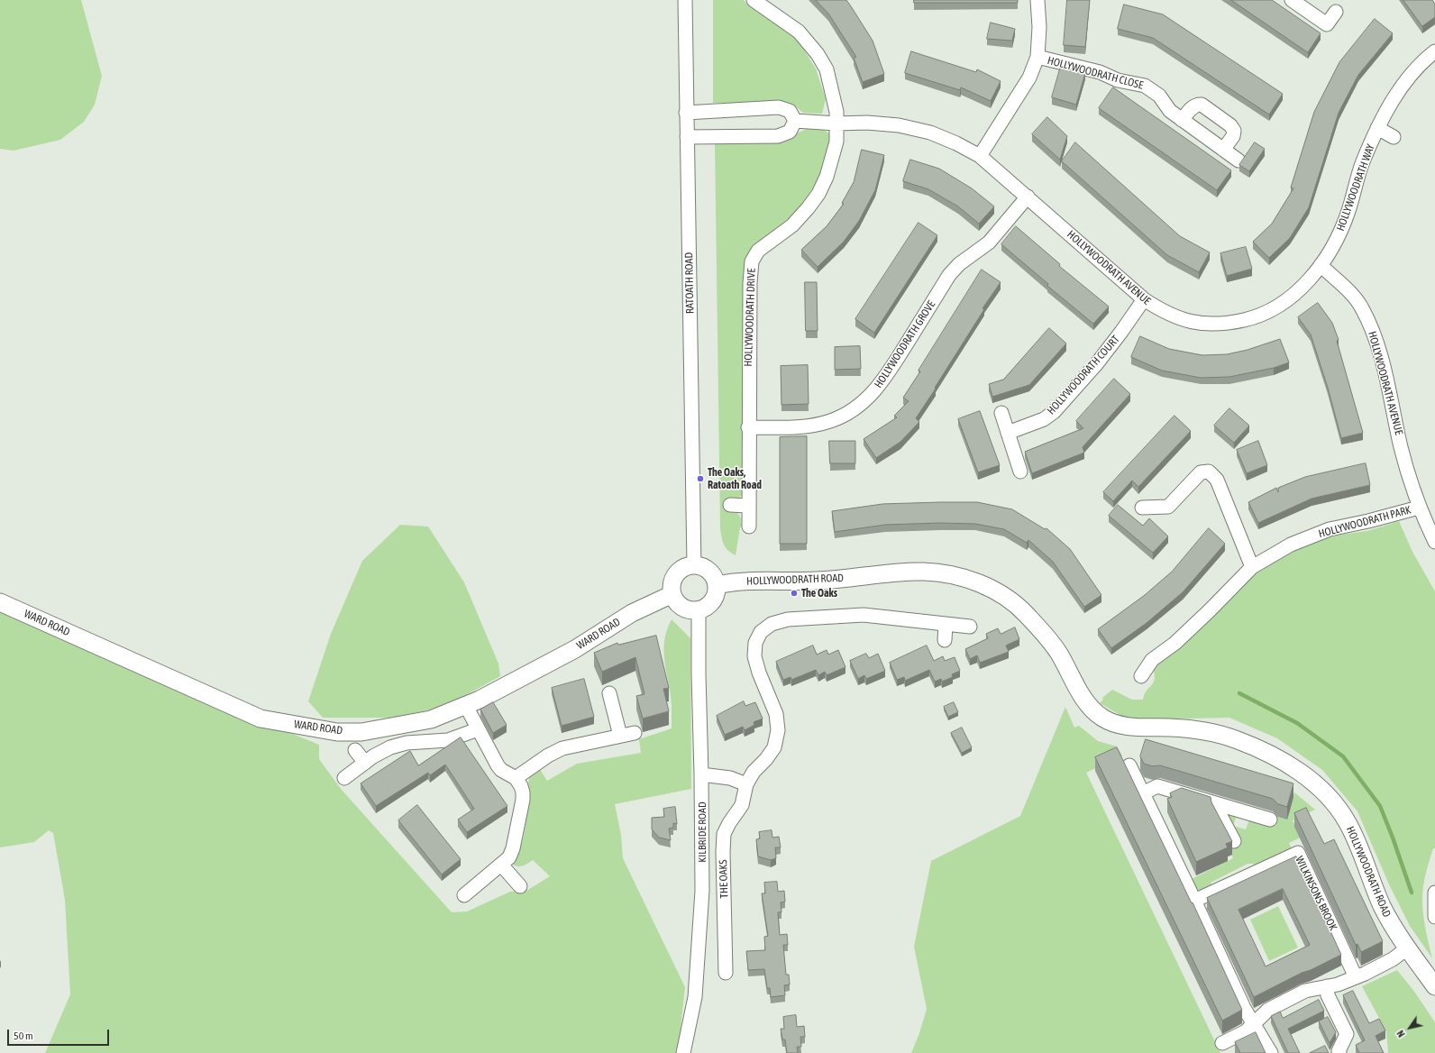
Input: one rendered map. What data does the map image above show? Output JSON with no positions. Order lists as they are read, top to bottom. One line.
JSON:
{"streets":{"main road":["HOLLYWOODRATH ROAD","WARD ROAD"],"street":["HOLLYWOODRATH CLOSE","HOLLYWOODRATH WAY","HOLLYWOODRATH AVENUE","RATOATH ROAD","HOLLYWOODRATH DRIVE","HOLLYWOODRATH GROVE","HOLLYWOODRATH COURT","HOLLYWOODRATH PARK","KILBRIDE ROAD","THE OAKS","WILKINSONS BROOK"]},"crossings":[["HOLLYWOODRATH WAY","HOLLYWOODRATH AVENUE"],["HOLLYWOODRATH AVENUE","HOLLYWOODRATH DRIVE"],["HOLLYWOODRATH AVENUE","HOLLYWOODRATH GROVE"],["HOLLYWOODRATH AVENUE","HOLLYWOODRATH COURT"],["HOLLYWOODRATH AVENUE","HOLLYWOODRATH PARK"],["RATOATH ROAD","HOLLYWOODRATH ROAD"],["RATOATH ROAD","WARD ROAD"],["RATOATH ROAD","KILBRIDE ROAD"],["HOLLYWOODRATH DRIVE","HOLLYWOODRATH GROVE"],["HOLLYWOODRATH ROAD","WARD ROAD"],["HOLLYWOODRATH ROAD","KILBRIDE ROAD"],["WARD ROAD","KILBRIDE ROAD"]],"places":["The Oaks, Ratoath Road","The Oaks"],"scale_bar":"50 m","north":"bottom left"}
